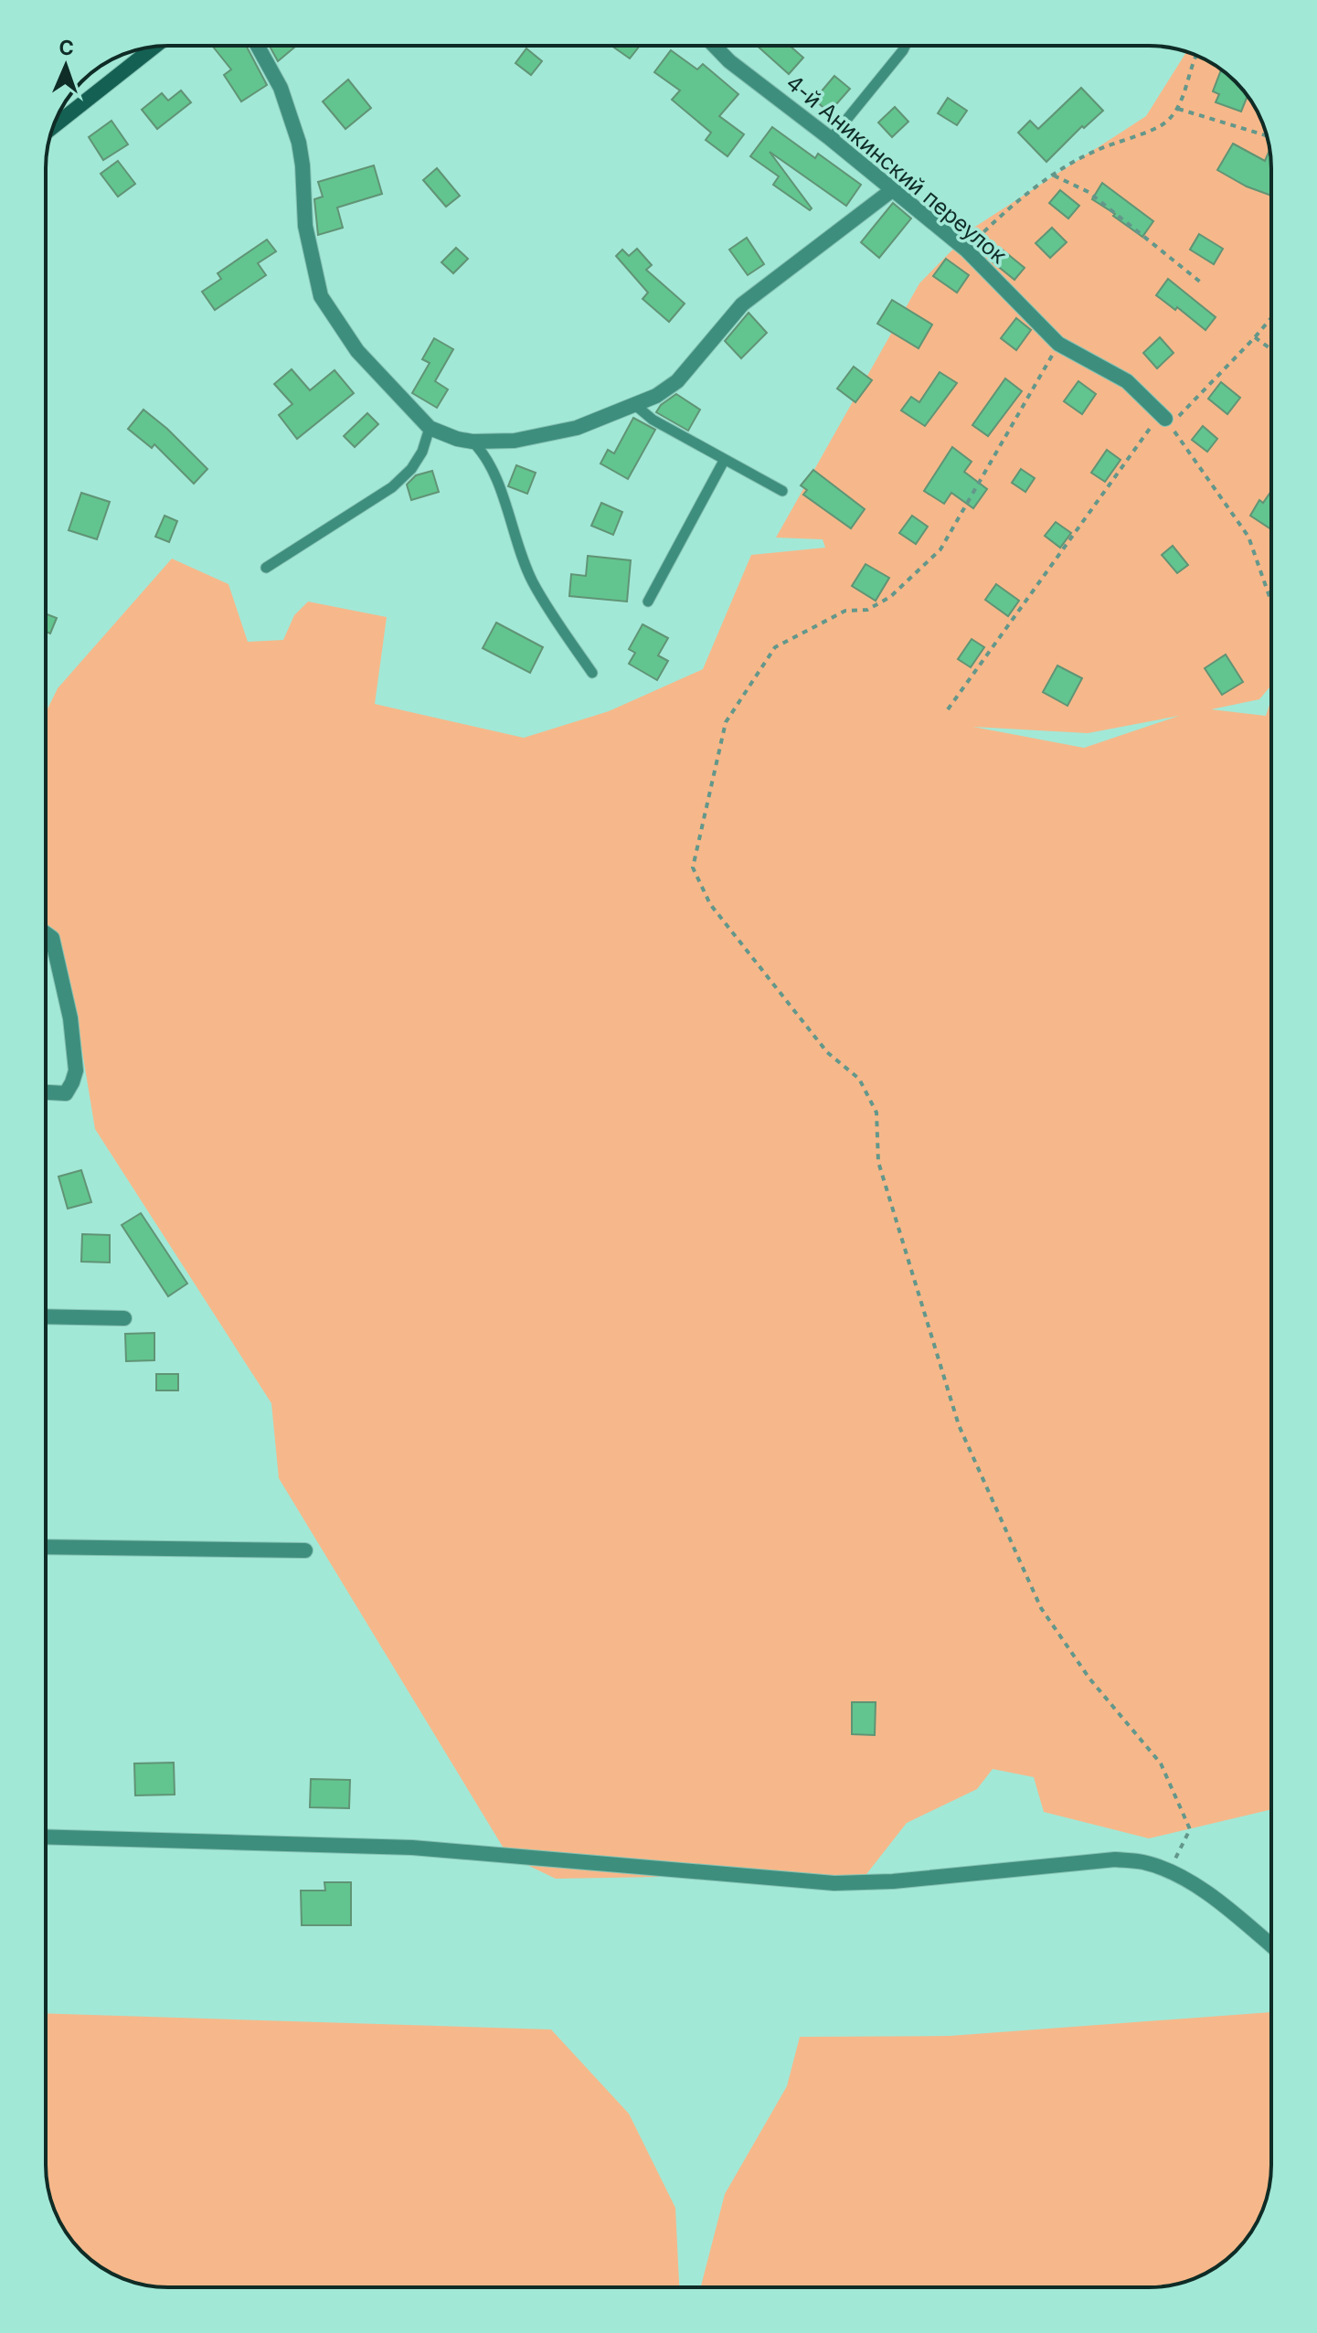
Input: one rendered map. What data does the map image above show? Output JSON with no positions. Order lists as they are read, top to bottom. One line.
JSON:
{"streets":{"street":["4-й Аникинский переулок"]},"north":"top"}
